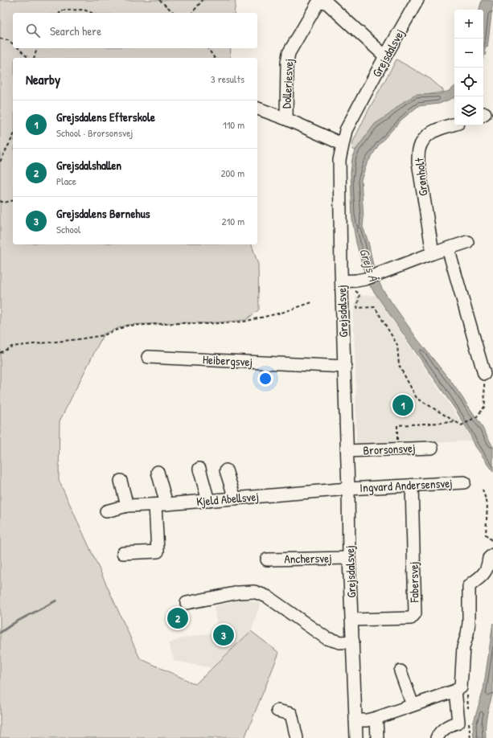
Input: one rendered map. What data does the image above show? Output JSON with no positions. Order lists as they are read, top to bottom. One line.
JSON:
{"streets":{"street":["Grejsdalsvej","Dolleriesvej","Grønholt","Heibergsvej","Brorsonsvej","Ingvard Andersensvej","Kjeld Abellsvej","Anchersvej","Fabersvej"]},"crossings":[["Grejsdalsvej","Dolleriesvej"],["Grejsdalsvej","Heibergsvej"],["Grejsdalsvej","Brorsonsvej"],["Grejsdalsvej","Ingvard Andersensvej"],["Grejsdalsvej","Kjeld Abellsvej"],["Grejsdalsvej","Anchersvej"],["Grejsdalsvej","Fabersvej"],["Ingvard Andersensvej","Kjeld Abellsvej"],["Ingvard Andersensvej","Fabersvej"]],"water":["Grejs Å"],"page":{"map_buttons":["+","−"],"search":"Search here","heading":["Nearby","3 results"],"list":[{"mark":"1","name":"Grejsdalens Efterskole","note":"School · Brorsonsvej","value":"110 m"},{"mark":"2","name":"Grejsdalshallen","note":"Place","value":"200 m"},{"mark":"3","name":"Grejsdalens Børnehus","note":"School","value":"210 m"}],"pins":["1","2","3"]}}
